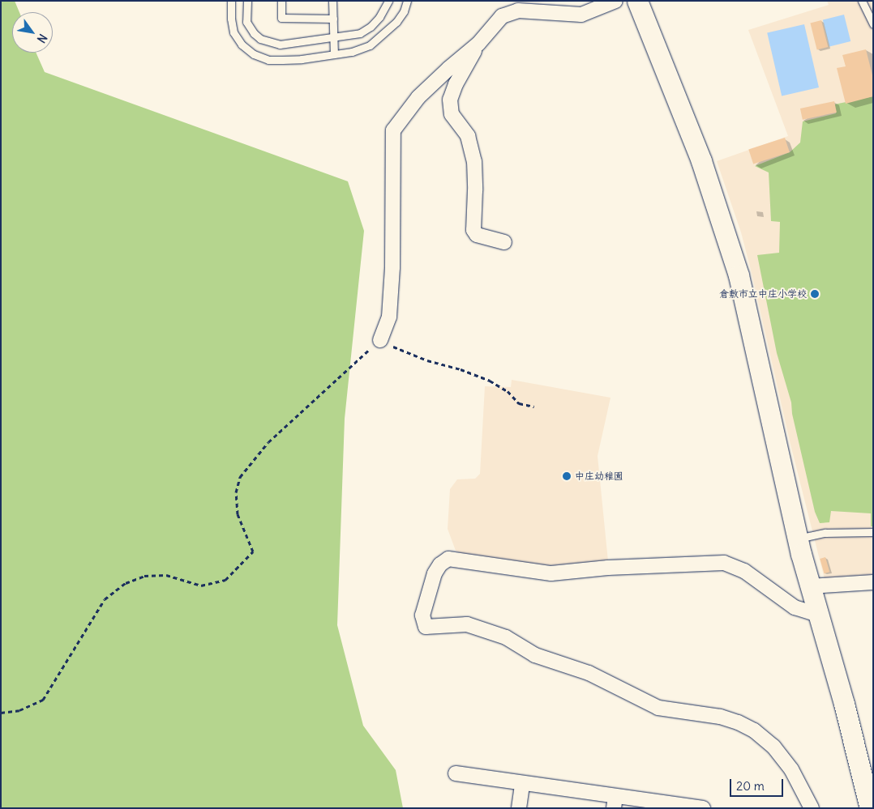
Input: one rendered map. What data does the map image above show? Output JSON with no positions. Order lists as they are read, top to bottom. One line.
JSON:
{"places":["倉敷市立中庄小学校","中庄幼稚園"],"scale_bar":"20 m","north":"bottom right"}
